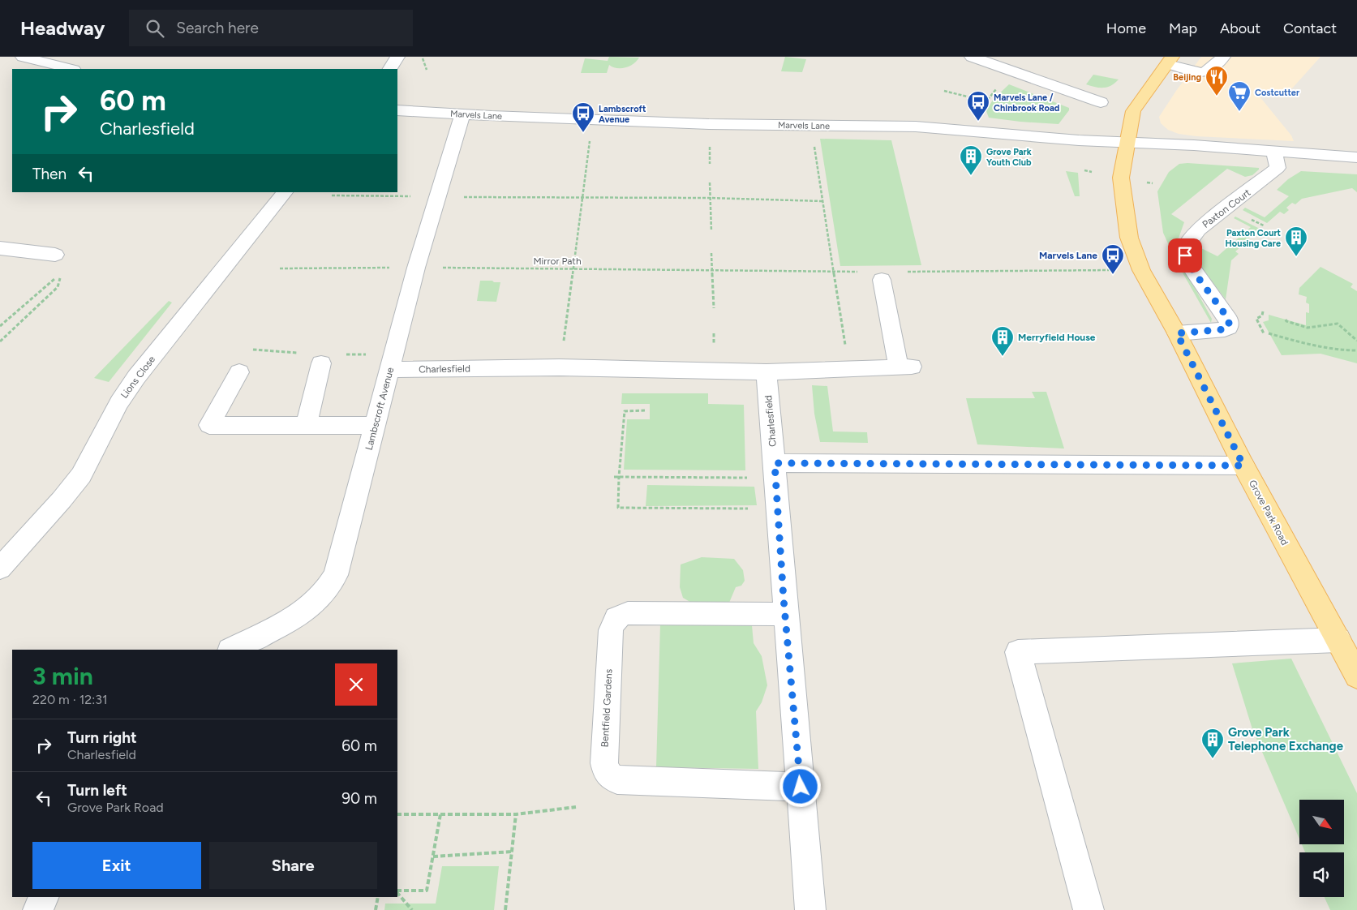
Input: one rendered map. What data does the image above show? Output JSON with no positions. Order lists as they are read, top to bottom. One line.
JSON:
{"streets":{"main road":["Grove Park Road"],"street":["Marvels Lane","Paxton Court","Charlesfield","Lions Close","Lambscroft Avenue","Bentfield Gardens"],"path":["Mirror Path"]},"crossings":[["Marvels Lane","Paxton Court"],["Marvels Lane","Lambscroft Avenue"],["Marvels Lane","Grove Park Road"],["Paxton Court","Grove Park Road"],["Mirror Path","Charlesfield"],["Mirror Path","Lambscroft Avenue"],["Charlesfield","Lambscroft Avenue"],["Charlesfield","Bentfield Gardens"]],"places":{"restaurant":["Beijing"],"supermarket":["Costcutter"],"bus stop":["Marvels Lane / Chinbrook Road","Lambscroft Avenue","Marvels Lane"],"building":["Grove Park Youth Club","Paxton Court Housing Care","Merryfield House","Grove Park Telephone Exchange"]},"north":"bottom right","page":{"header":"Headway","search":"Search here","nav":["Home","Map","About","Contact"],"turn":["60 m","Charlesfield"],"then":"Then","heading":["3 min","220 m · 12:31"],"list":[{"name":"Turn right","note":"Charlesfield","value":"60 m"},{"name":"Turn left","note":"Grove Park Road","value":"90 m"}],"buttons":["Exit","Share"]}}
